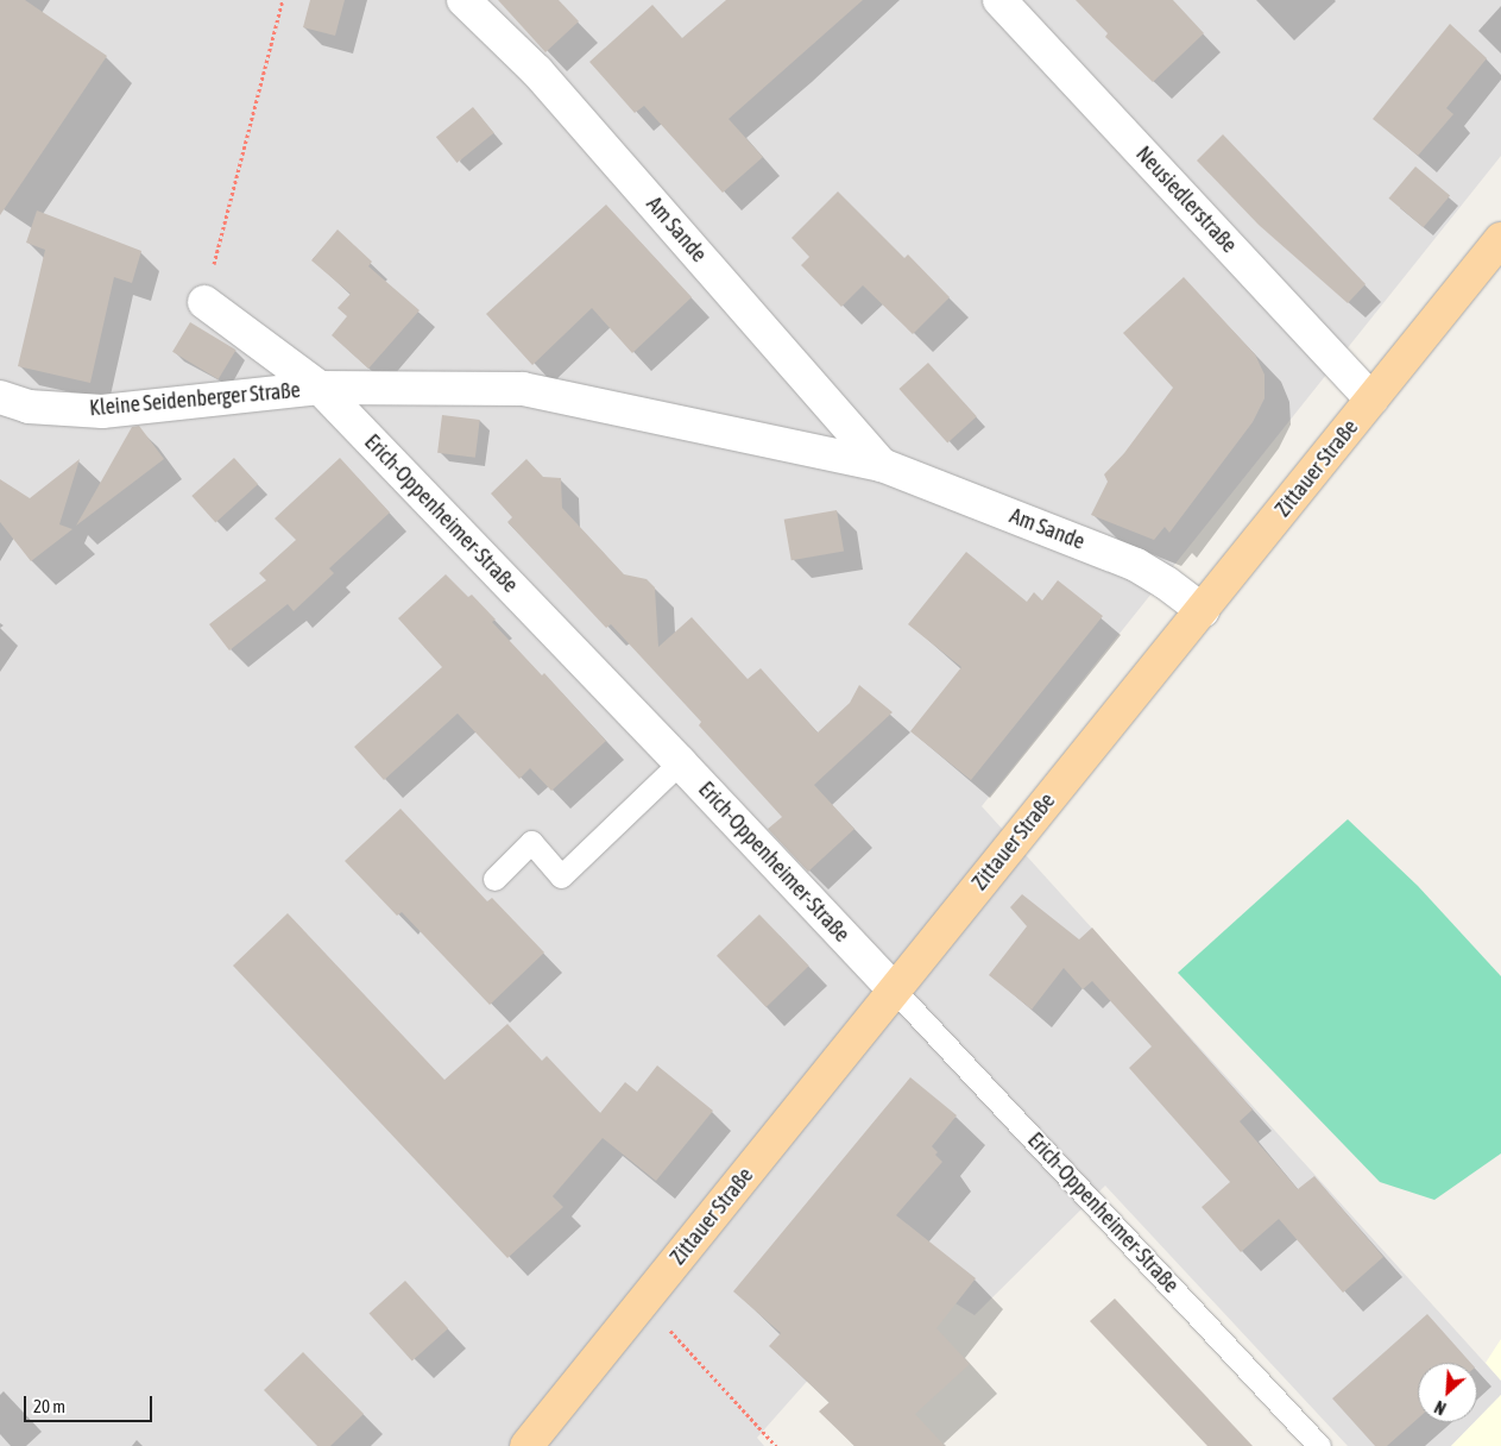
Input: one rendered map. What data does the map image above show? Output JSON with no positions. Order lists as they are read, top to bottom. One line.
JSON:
{"streets":{"main road":["Zittauer Straße"],"street":["Neusiedlerstraße","Am Sande","Kleine Seidenberger Straße","Erich-Oppenheimer-Straße"]},"crossings":[["Neusiedlerstraße","Zittauer Straße"],["Am Sande","Kleine Seidenberger Straße"],["Am Sande","Zittauer Straße"],["Am Sande","Erich-Oppenheimer-Straße"],["Kleine Seidenberger Straße","Erich-Oppenheimer-Straße"],["Zittauer Straße","Erich-Oppenheimer-Straße"]],"scale_bar":"20 m","north":"bottom left"}
